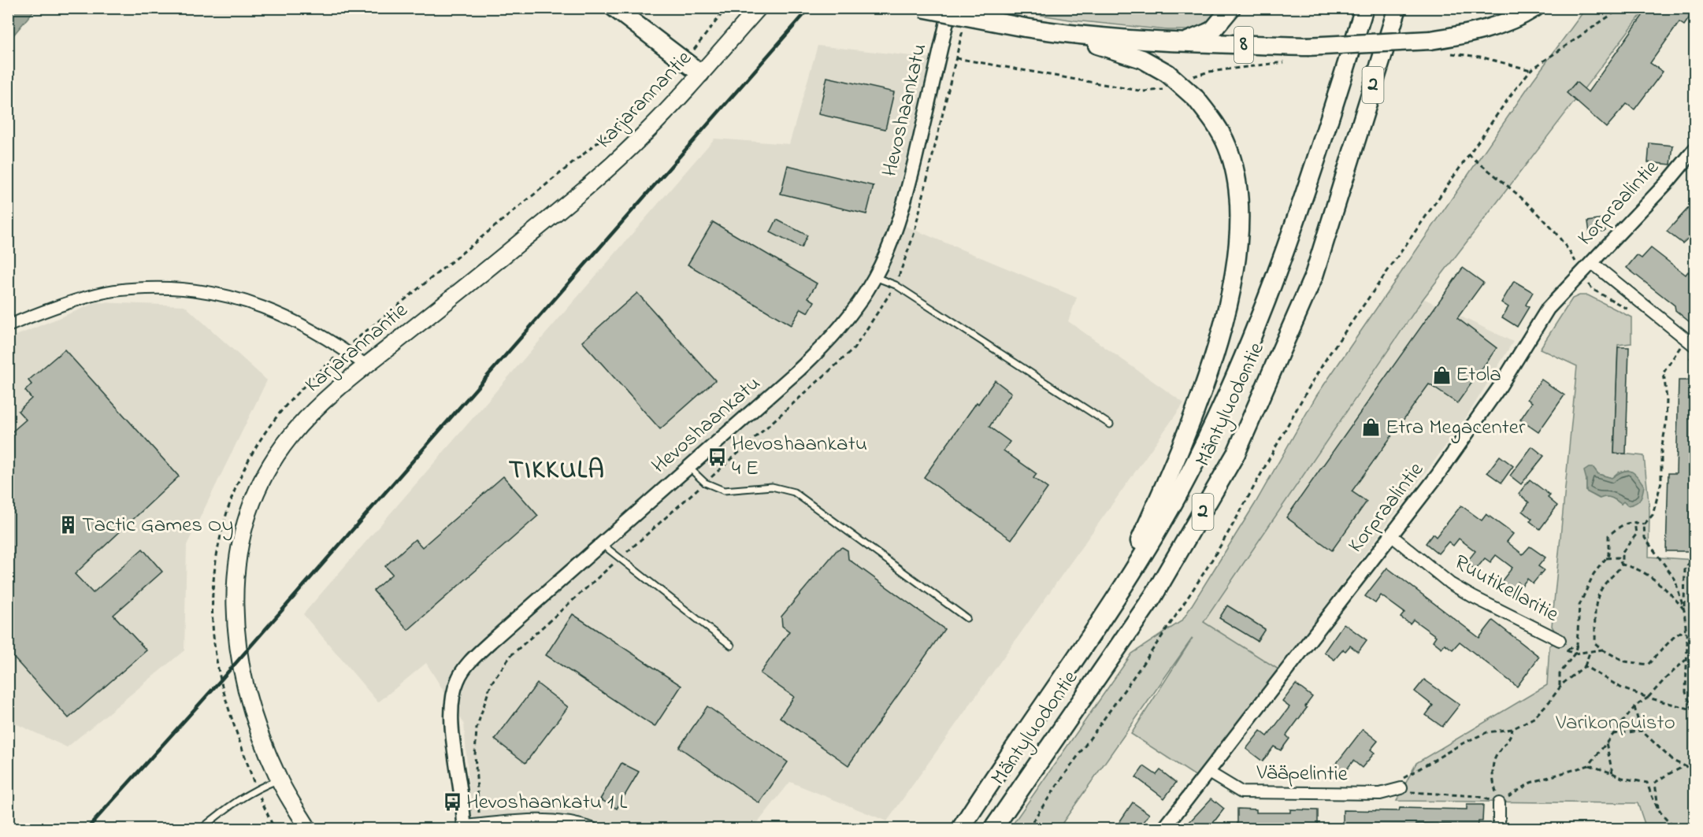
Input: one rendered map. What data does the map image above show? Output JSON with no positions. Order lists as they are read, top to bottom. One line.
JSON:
{"streets":{"highway":["8","2","Mäntyluodontie"],"main road":["Karjarannantie"],"street":["Hevoshaankatu","Korpraalintie","Ruutikellaritie","Vääpelintie"]},"crossings":[["Korpraalintie","Ruutikellaritie"],["Korpraalintie","Vääpelintie"]],"districts":["TIKKULA"],"parks":["Varikonpuisto"],"places":{"shop":["Etola","Etra Megacenter"],"bus stop":["Hevoshaankatu 4 E","Hevoshaankatu 1 L"],"building":["Tactic Games Oy"]}}
